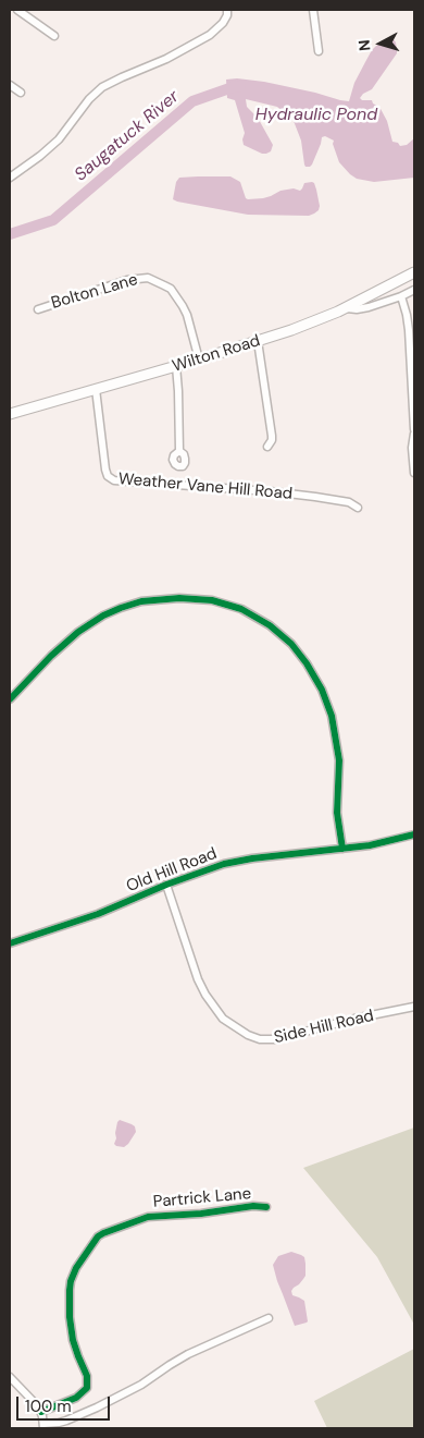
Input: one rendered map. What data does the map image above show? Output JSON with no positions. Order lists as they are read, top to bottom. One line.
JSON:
{"streets":{"main road":["Wilton Road"],"street":["Bolton Lane","Weather Vane Hill Road","Old Hill Road","Side Hill Road","Partrick Lane"]},"crossings":[["Bolton Lane","Wilton Road"],["Wilton Road","Weather Vane Hill Road"],["Old Hill Road","Side Hill Road"]],"water":["Hydraulic Pond","Saugatuck River"],"scale_bar":"100 m","north":"left"}
